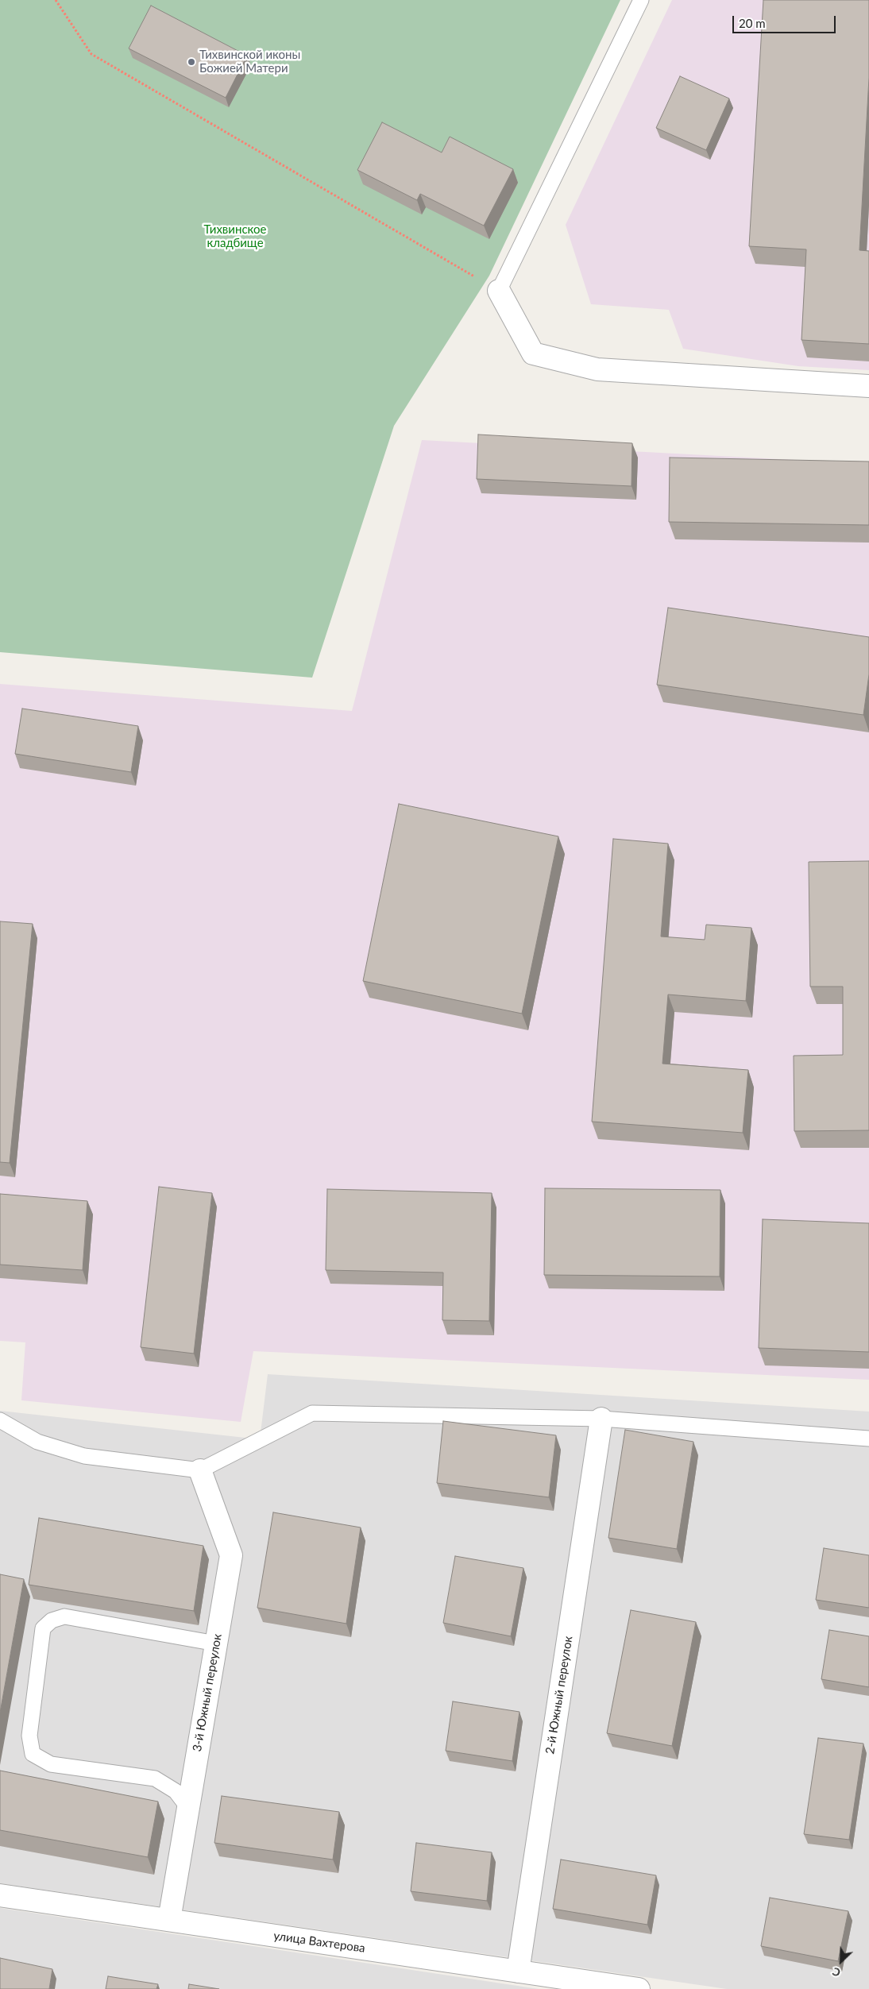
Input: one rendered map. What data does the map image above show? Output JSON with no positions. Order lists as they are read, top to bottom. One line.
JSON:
{"streets":{"street":["3-й Южный переулок","2-й Южный переулок","улица Вахтерова"]},"crossings":[["3-й Южный переулок","улица Вахтерова"],["2-й Южный переулок","улица Вахтерова"]],"parks":["Тихвинское кладбище"],"places":["Тихвинской иконы Божией Матери"],"scale_bar":"20 m","north":"bottom left"}
